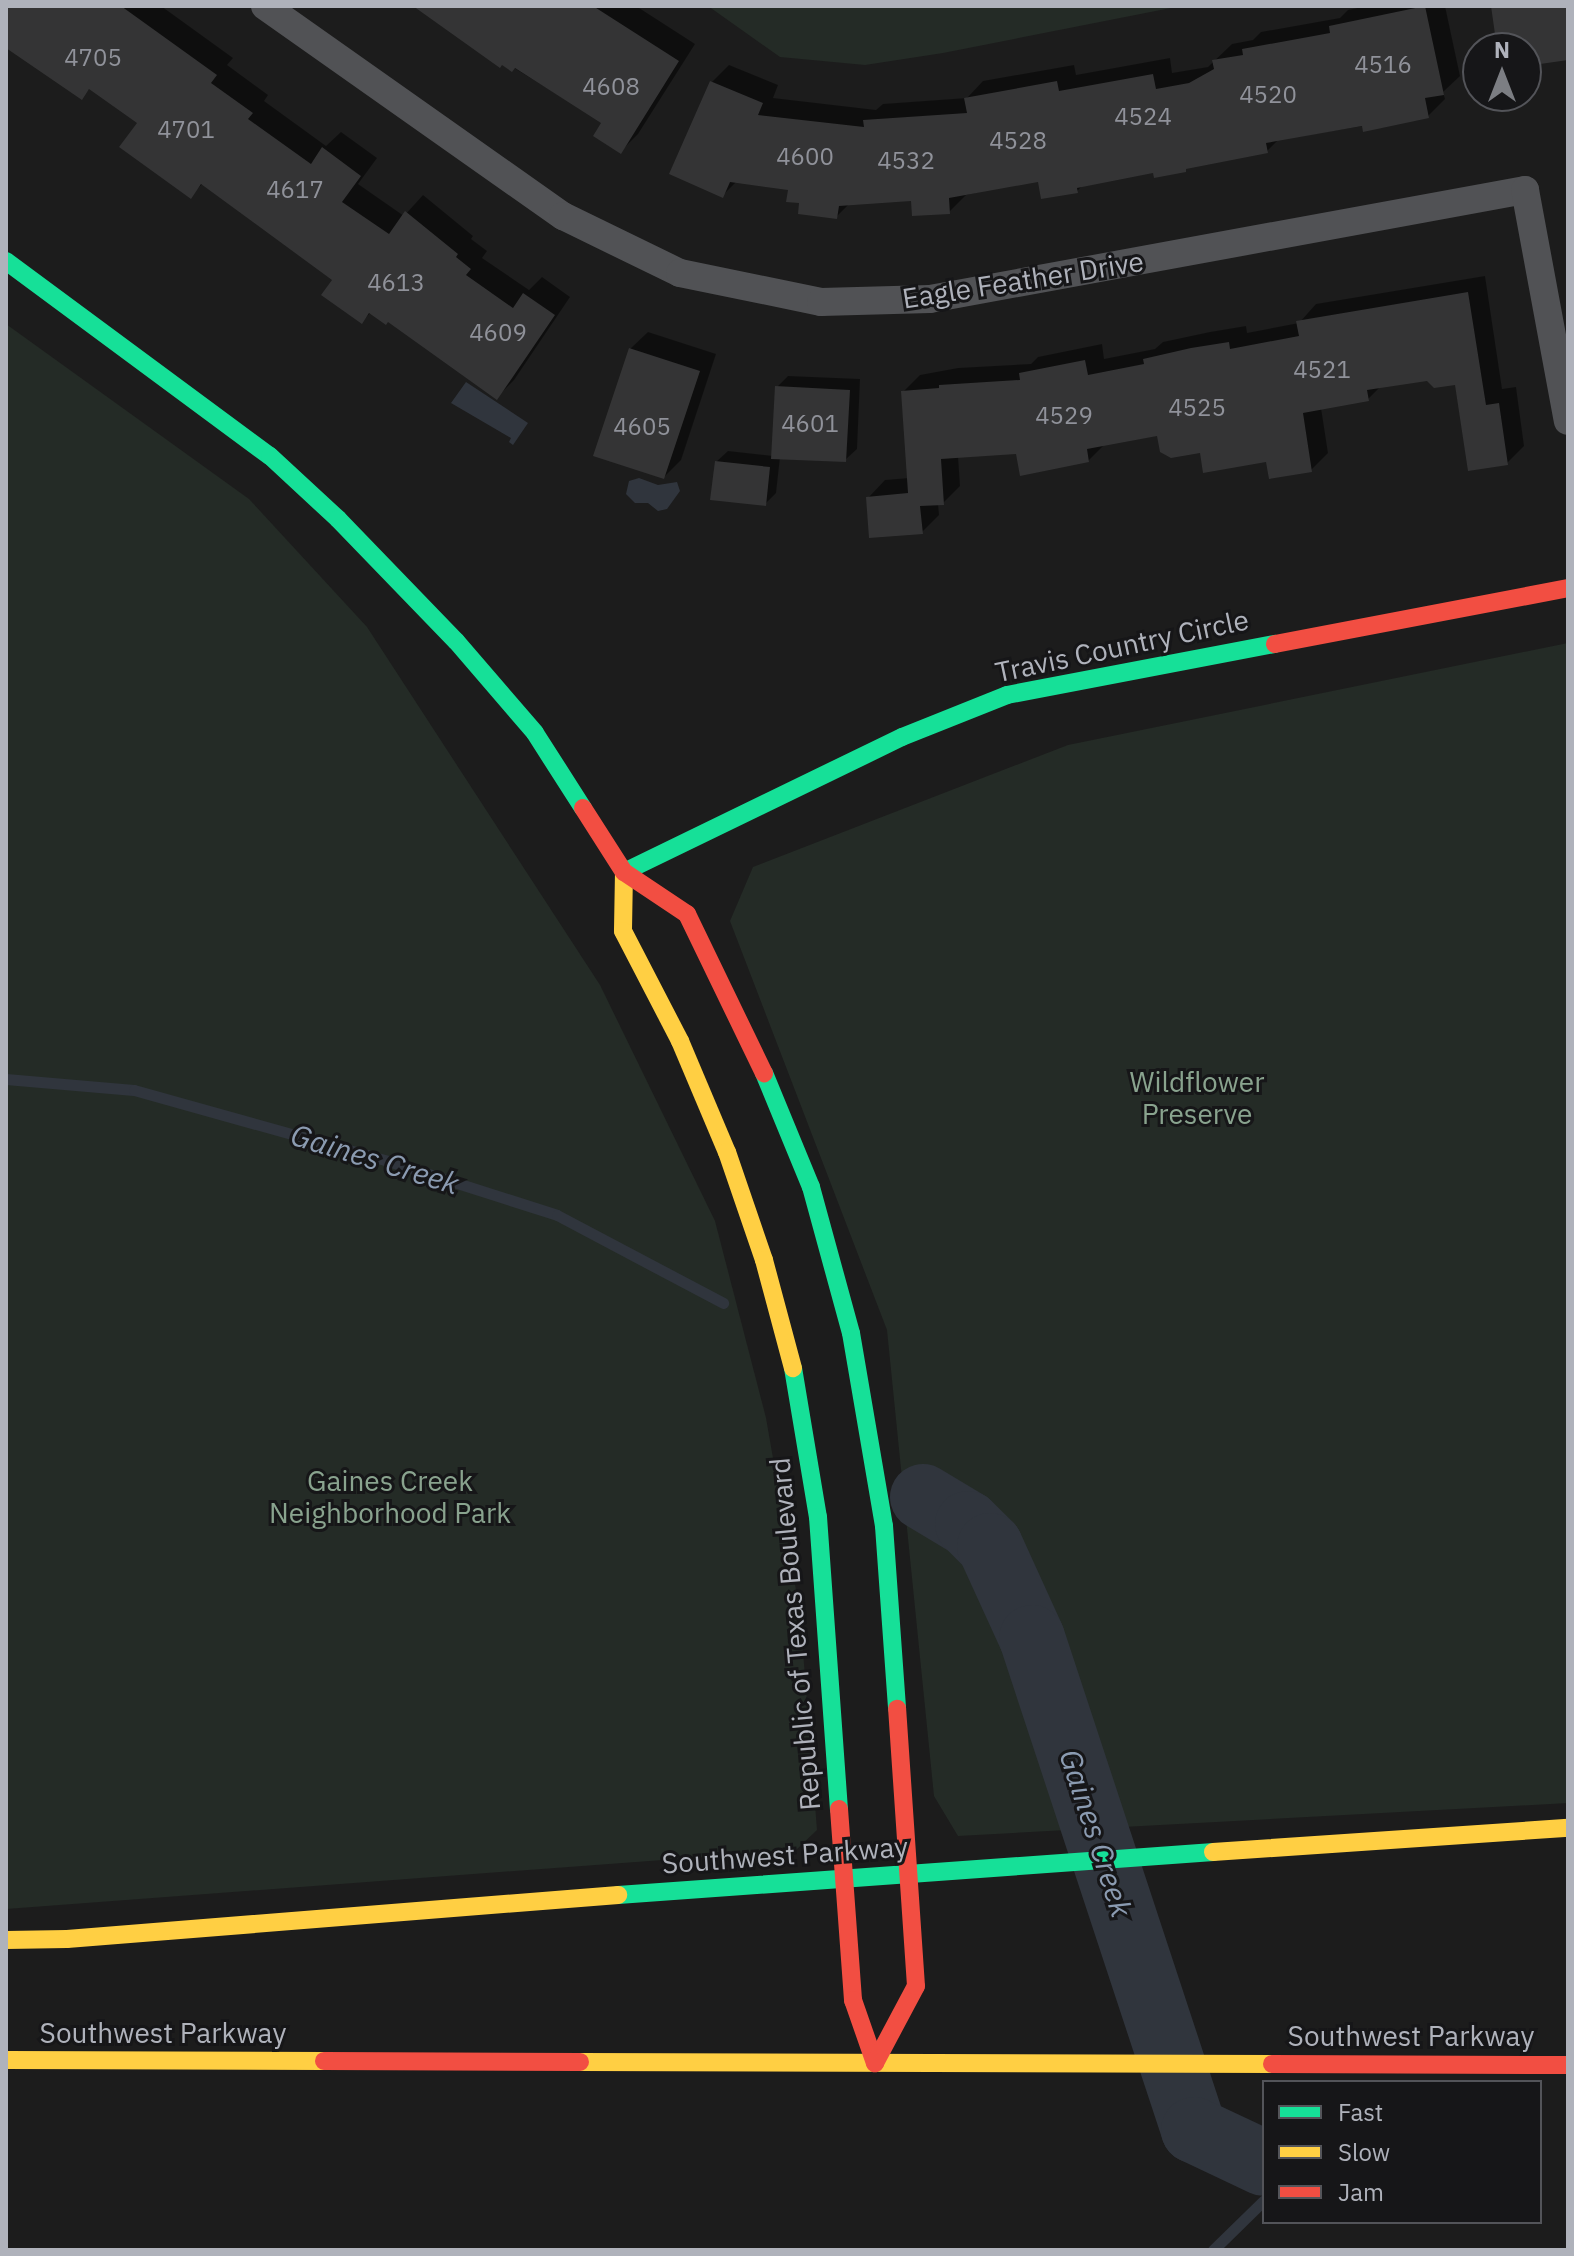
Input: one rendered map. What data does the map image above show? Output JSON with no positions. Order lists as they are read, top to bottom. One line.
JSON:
{"streets":{"street":["Eagle Feather Drive","Travis Country Circle","Republic of Texas Boulevard","Southwest Parkway"]},"crossings":[["Travis Country Circle","Republic of Texas Boulevard"],["Republic of Texas Boulevard","Southwest Parkway"]],"water":["Gaines Creek"],"parks":["Wildflower Preserve","Gaines Creek Neighborhood Park"],"house_numbers":["4705","4516","4608","4520","4524","4701","4528","4600","4532","4617","4613","4609","4521","4525","4529","4601","4605"],"legend":["Fast","Slow","Jam"],"north":"top"}
